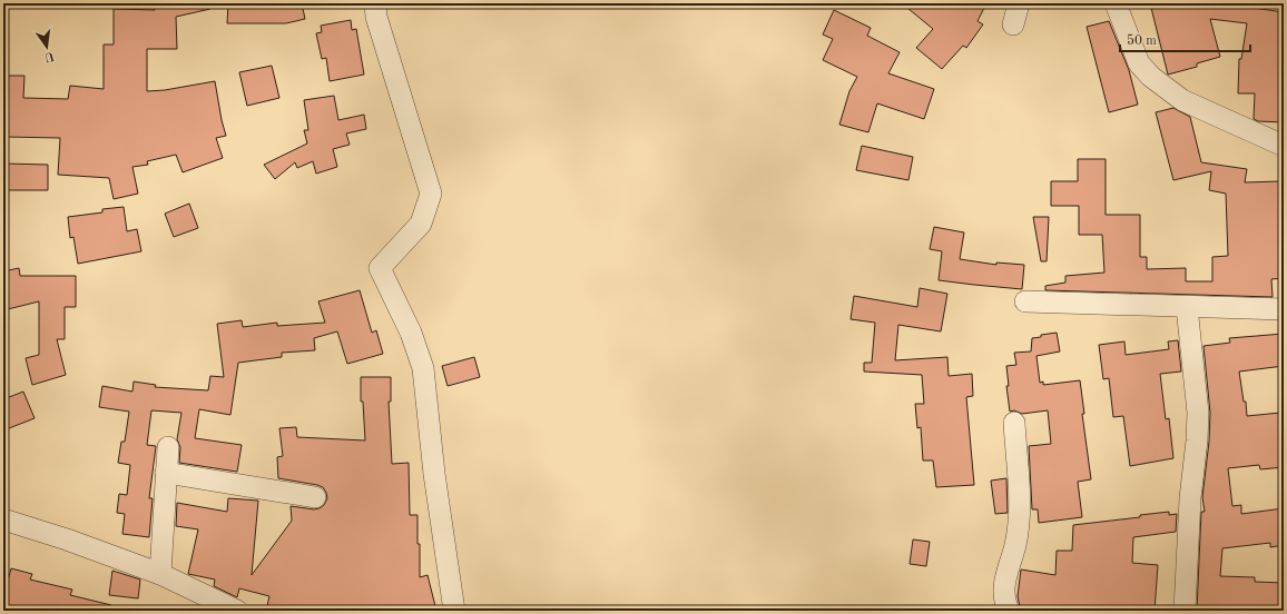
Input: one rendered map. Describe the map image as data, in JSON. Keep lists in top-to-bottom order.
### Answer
{
  "scale_bar": "50 m",
  "north": "bottom"
}
